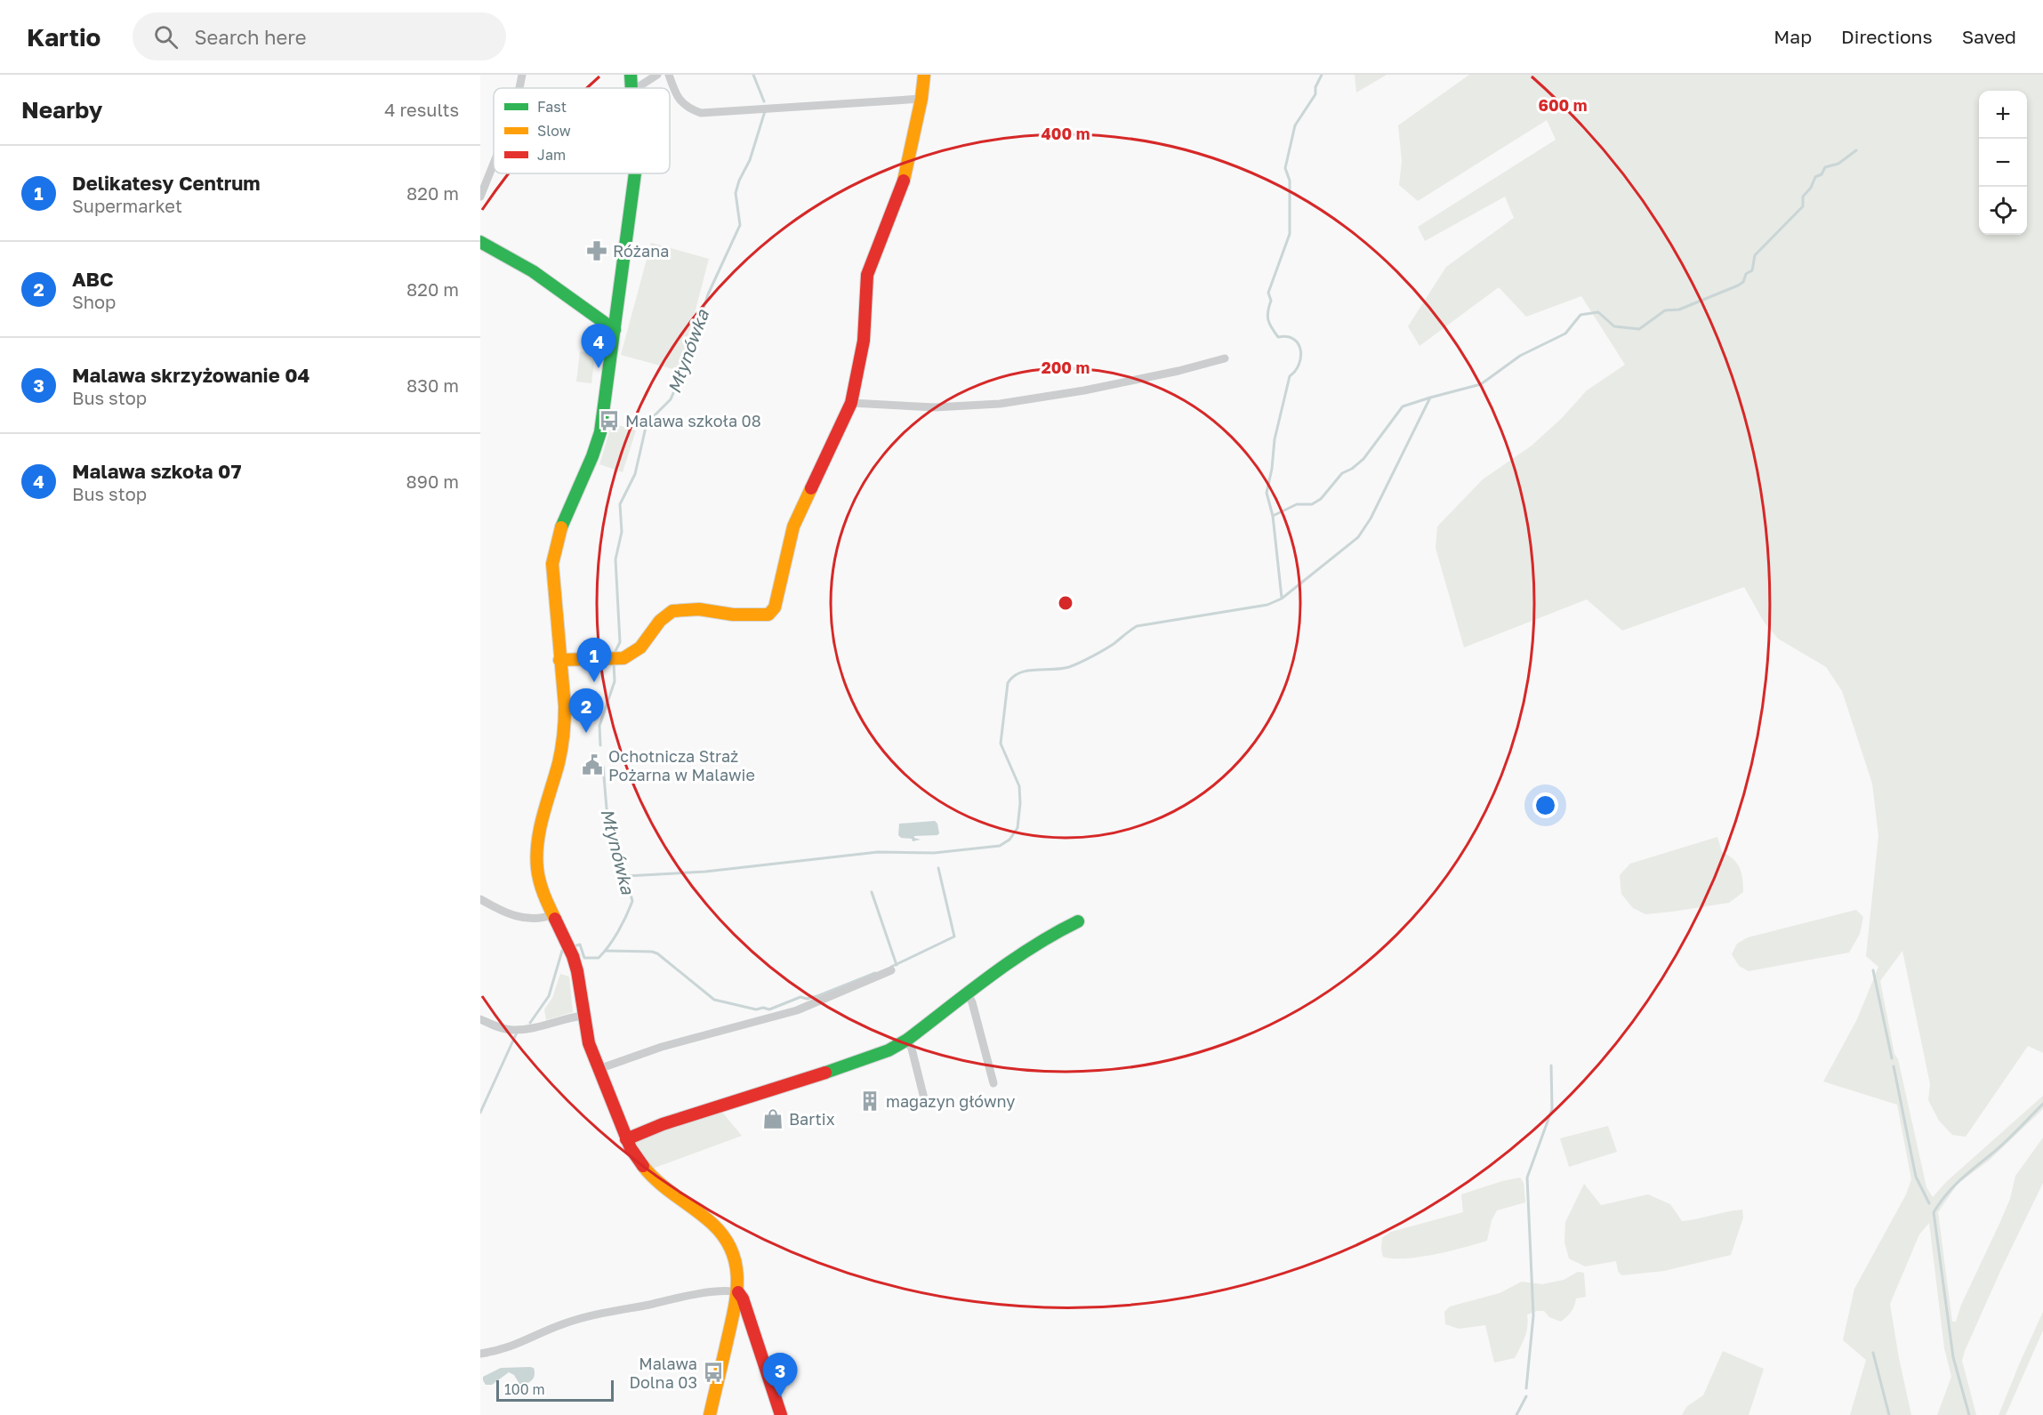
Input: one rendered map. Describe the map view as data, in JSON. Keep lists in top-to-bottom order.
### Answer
{
  "water": ["Młynówka"],
  "places": {
    "pharmacy": ["Różana"],
    "bus stop": ["Malawa szkoła 08", "Malawa Dolna 03"],
    "public building": ["Ochotnicza Straż Pożarna w Malawie"],
    "building": ["magazyn główny"],
    "shop": ["Bartix"]
  },
  "legend": ["Fast", "Slow", "Jam"],
  "scale_bar": "100 m",
  "page": {
    "header": "Kartio",
    "search": "Search here",
    "nav": ["Map", "Directions", "Saved"],
    "heading": ["Nearby", "4 results"],
    "map_buttons": ["+", "−"],
    "list": [
      {
        "mark": "1",
        "name": "Delikatesy Centrum",
        "note": "Supermarket",
        "value": "820 m"
      },
      {
        "mark": "2",
        "name": "ABC",
        "note": "Shop",
        "value": "820 m"
      },
      {
        "mark": "3",
        "name": "Malawa skrzyżowanie 04",
        "note": "Bus stop",
        "value": "830 m"
      },
      {
        "mark": "4",
        "name": "Malawa szkoła 07",
        "note": "Bus stop",
        "value": "890 m"
      }
    ],
    "pins": [
      "4",
      "1",
      "2",
      "3"
    ],
    "scale": "100 m"
  },
  "rings": ["600 m", "400 m", "200 m"]
}
